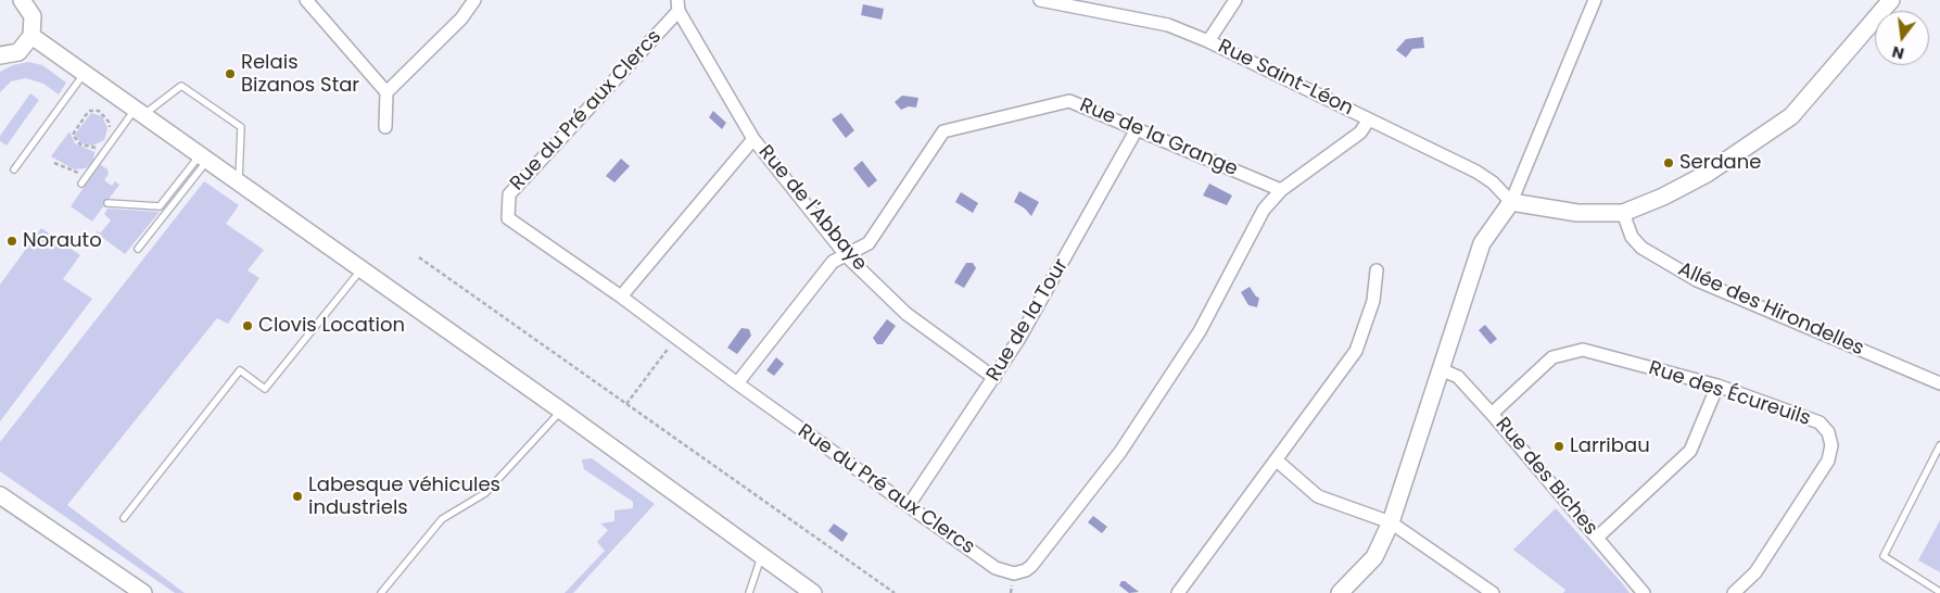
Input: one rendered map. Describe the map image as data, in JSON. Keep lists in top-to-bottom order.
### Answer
{
  "streets": {
    "street": [
      "Rue Saint-Léon",
      "Rue du Pré aux Clercs",
      "Rue de la Grange",
      "Rue de l'Abbaye",
      "Allée des Hirondelles",
      "Rue de la Tour",
      "Rue des Écureuils",
      "Rue des Biches"
    ]
  },
  "crossings": [
    ["Rue Saint-Léon", "Rue du Pré aux Clercs"],
    ["Rue du Pré aux Clercs", "Rue de la Grange"],
    ["Rue du Pré aux Clercs", "Rue de l'Abbaye"],
    ["Rue du Pré aux Clercs", "Rue de la Tour"],
    ["Rue de la Grange", "Rue de l'Abbaye"],
    ["Rue de la Grange", "Rue de la Tour"],
    ["Rue de l'Abbaye", "Rue de la Tour"],
    ["Rue des Écureuils", "Rue des Biches"]
  ],
  "places": [
    "Relais Bizanos Star",
    "Serdane",
    "Norauto",
    "Clovis Location",
    "Larribau",
    "Labesque véhicules industriels"
  ],
  "north": "bottom"
}
